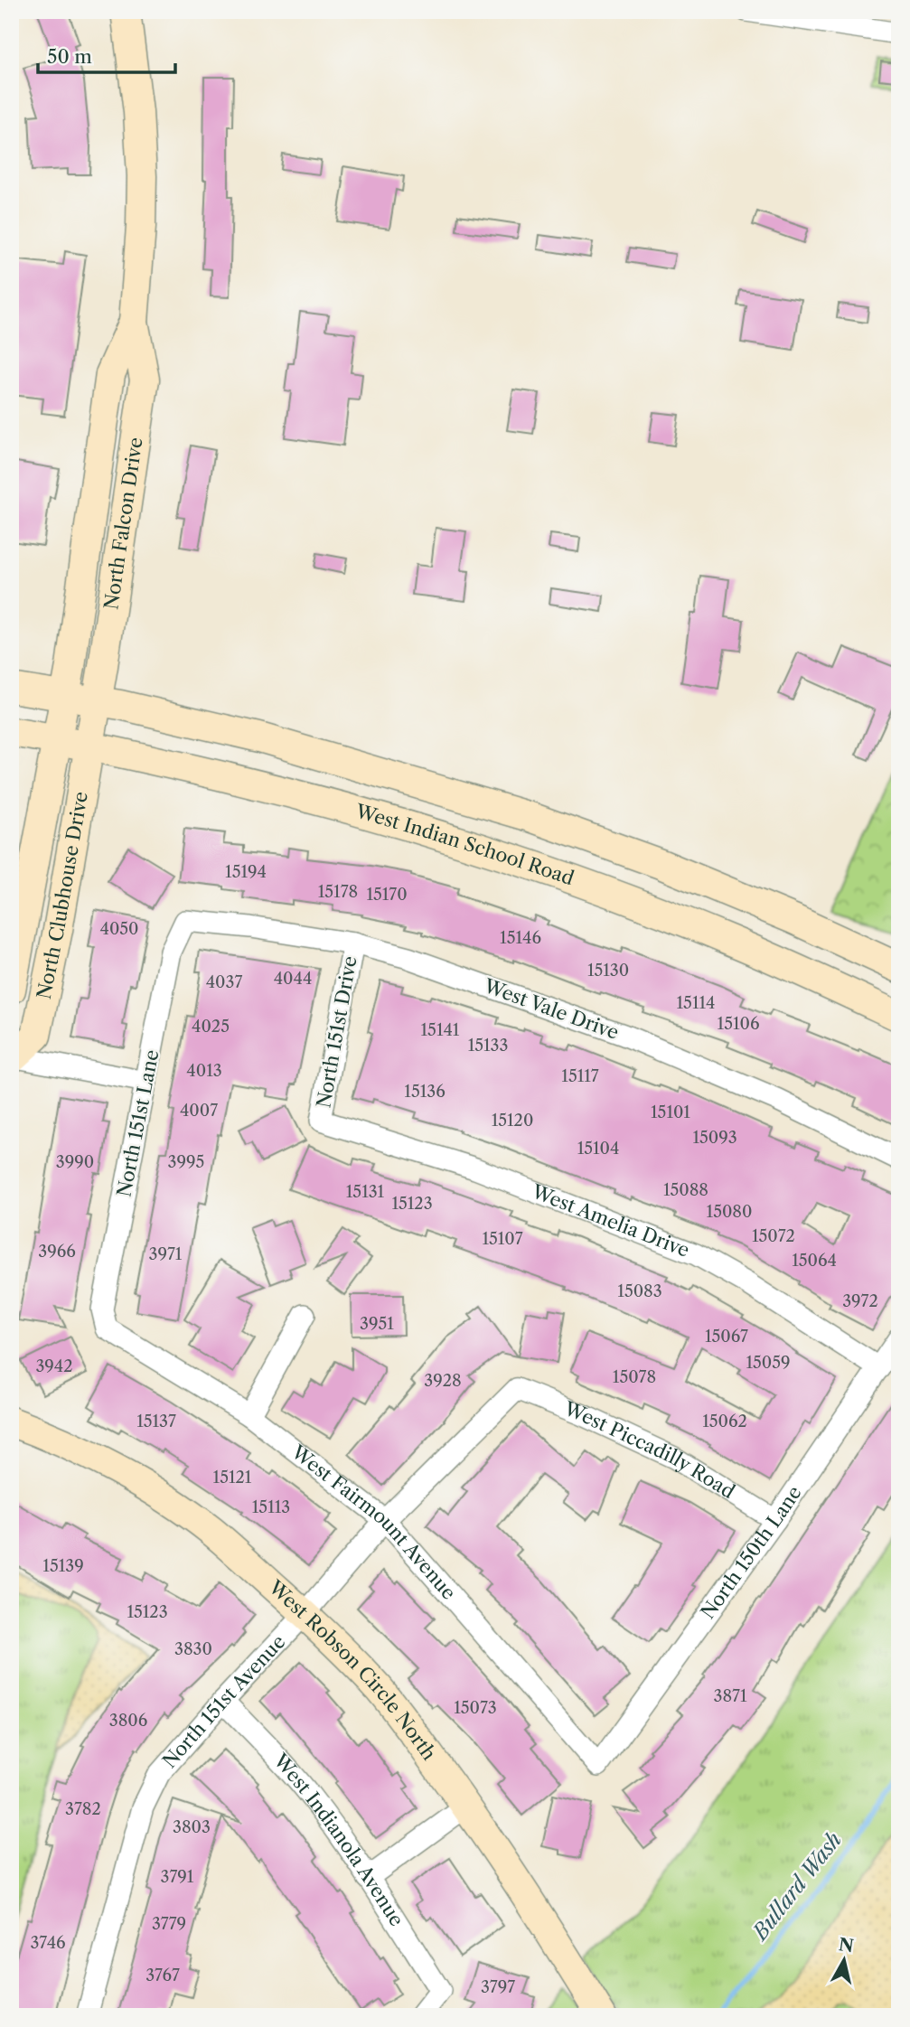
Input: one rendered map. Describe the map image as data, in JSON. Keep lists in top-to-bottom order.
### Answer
{
  "streets": {
    "street": [
      "North Falcon Drive",
      "West Indian School Road",
      "North Clubhouse Drive",
      "West Vale Drive",
      "North 151st Drive",
      "North 151st Lane",
      "West Amelia Drive",
      "West Piccadilly Road",
      "West Fairmount Avenue",
      "North 150th Lane",
      "West Robson Circle North",
      "North 151st Avenue",
      "West Indianola Avenue"
    ]
  },
  "crossings": [
    ["North Falcon Drive", "West Indian School Road"],
    ["North Falcon Drive", "North Clubhouse Drive"],
    ["West Indian School Road", "North Clubhouse Drive"],
    ["West Vale Drive", "North 151st Drive"],
    ["West Vale Drive", "North 151st Lane"],
    ["North 151st Drive", "West Amelia Drive"],
    ["North 151st Lane", "West Fairmount Avenue"],
    ["West Amelia Drive", "North 150th Lane"],
    ["West Piccadilly Road", "North 150th Lane"],
    ["West Piccadilly Road", "North 151st Avenue"],
    ["West Fairmount Avenue", "North 150th Lane"],
    ["West Fairmount Avenue", "North 151st Avenue"],
    ["West Robson Circle North", "North 151st Avenue"],
    ["North 151st Avenue", "West Indianola Avenue"]
  ],
  "water": ["Bullard Wash"],
  "house_numbers": [
    "15194",
    "15178",
    "15170",
    "4050",
    "15146",
    "15130",
    "4044",
    "4037",
    "15114",
    "15106",
    "4025",
    "15141",
    "15133",
    "4013",
    "15117",
    "15136",
    "4007",
    "15101",
    "15120",
    "15093",
    "15104",
    "3990",
    "3995",
    "15088",
    "15131",
    "15123",
    "15080",
    "15072",
    "15107",
    "3966",
    "3971",
    "15064",
    "15083",
    "3972",
    "3951",
    "15067",
    "15059",
    "3942",
    "15078",
    "3928",
    "15137",
    "15062",
    "15121",
    "15113",
    "15139",
    "15123",
    "3830",
    "3871",
    "15073",
    "3806",
    "3782",
    "3803",
    "3791",
    "3779",
    "3746",
    "3767",
    "3797"
  ],
  "scale_bar": "50 m",
  "north": "top"
}
